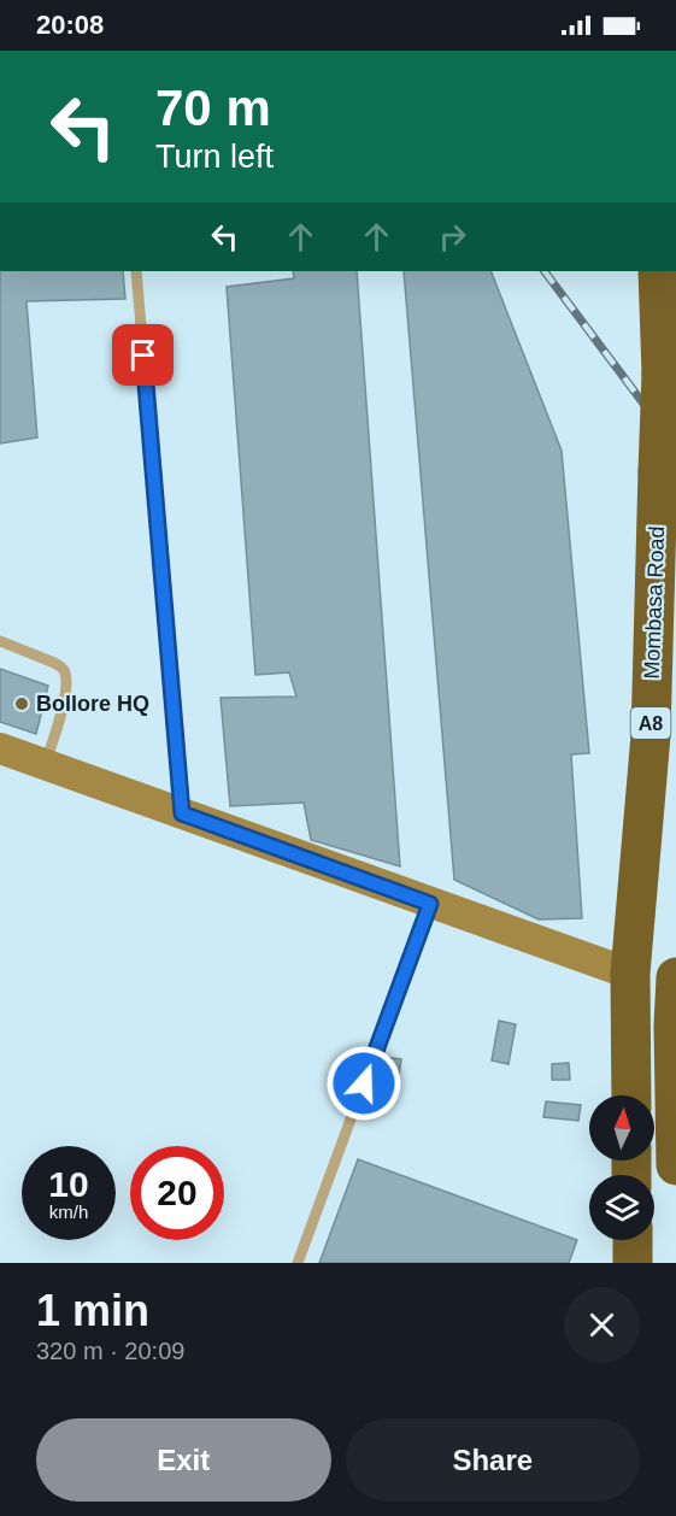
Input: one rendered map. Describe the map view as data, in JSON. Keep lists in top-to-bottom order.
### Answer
{
  "streets": {
    "highway": ["Mombasa Road", "A8"]
  },
  "places": ["Bollore HQ"],
  "north": "top",
  "page": {
    "status": "20:08",
    "turn": ["70 m", "Turn left"],
    "speed": "10 km/h",
    "limit": "20",
    "heading": ["1 min", "320 m · 20:09"],
    "buttons": ["Exit", "Share"]
  }
}
